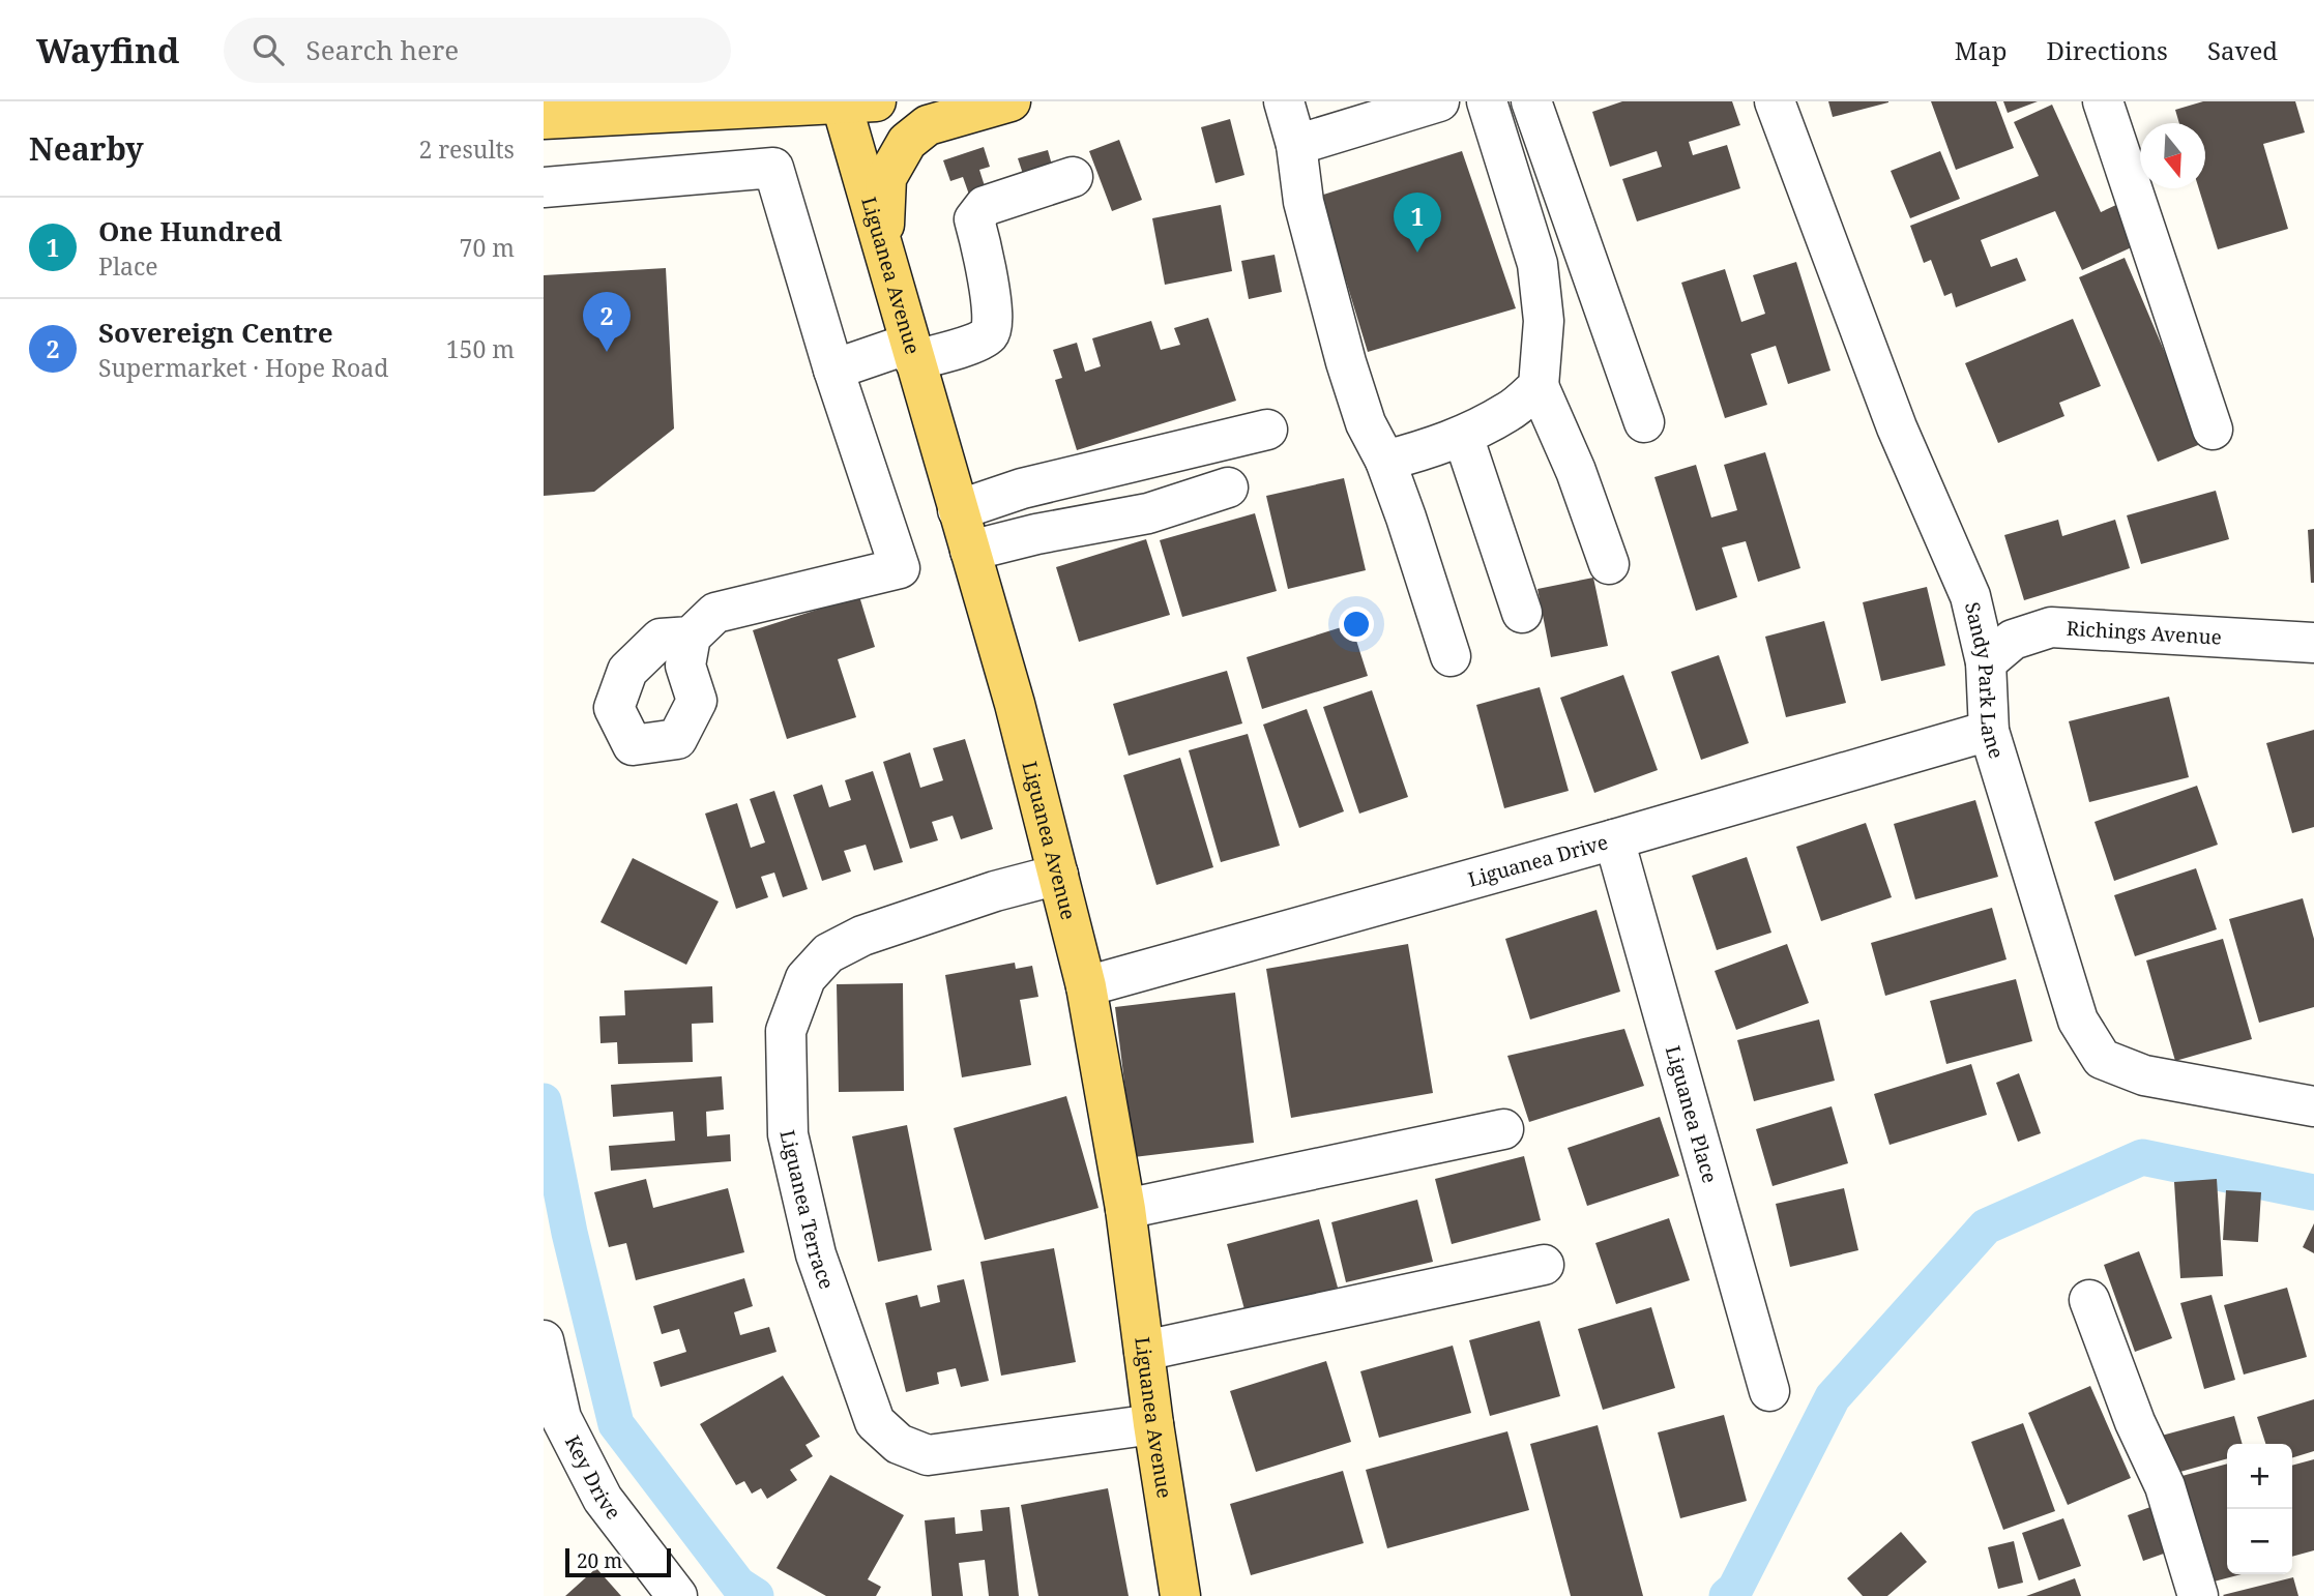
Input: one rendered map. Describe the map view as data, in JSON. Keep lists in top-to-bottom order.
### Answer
{
  "streets": {
    "main road": ["Liguanea Avenue"],
    "street": [
      "Richings Avenue",
      "Sandy Park Lane",
      "Liguanea Drive",
      "Liguanea Place",
      "Liguanea Terrace",
      "Key Drive"
    ]
  },
  "crossings": [
    ["Liguanea Avenue", "Liguanea Drive"],
    ["Liguanea Avenue", "Liguanea Terrace"],
    ["Richings Avenue", "Sandy Park Lane"],
    ["Sandy Park Lane", "Liguanea Drive"],
    ["Liguanea Drive", "Liguanea Place"]
  ],
  "scale_bar": "20 m",
  "north": "bottom",
  "page": {
    "header": "Wayfind",
    "search": "Search here",
    "nav": ["Map", "Directions", "Saved"],
    "heading": ["Nearby", "2 results"],
    "pins": ["1", "2"],
    "list": [
      {
        "mark": "1",
        "name": "One Hundred",
        "note": "Place",
        "value": "70 m"
      },
      {
        "mark": "2",
        "name": "Sovereign Centre",
        "note": "Supermarket · Hope Road",
        "value": "150 m"
      }
    ],
    "map_buttons": ["+", "−"],
    "scale": "20 m"
  }
}
